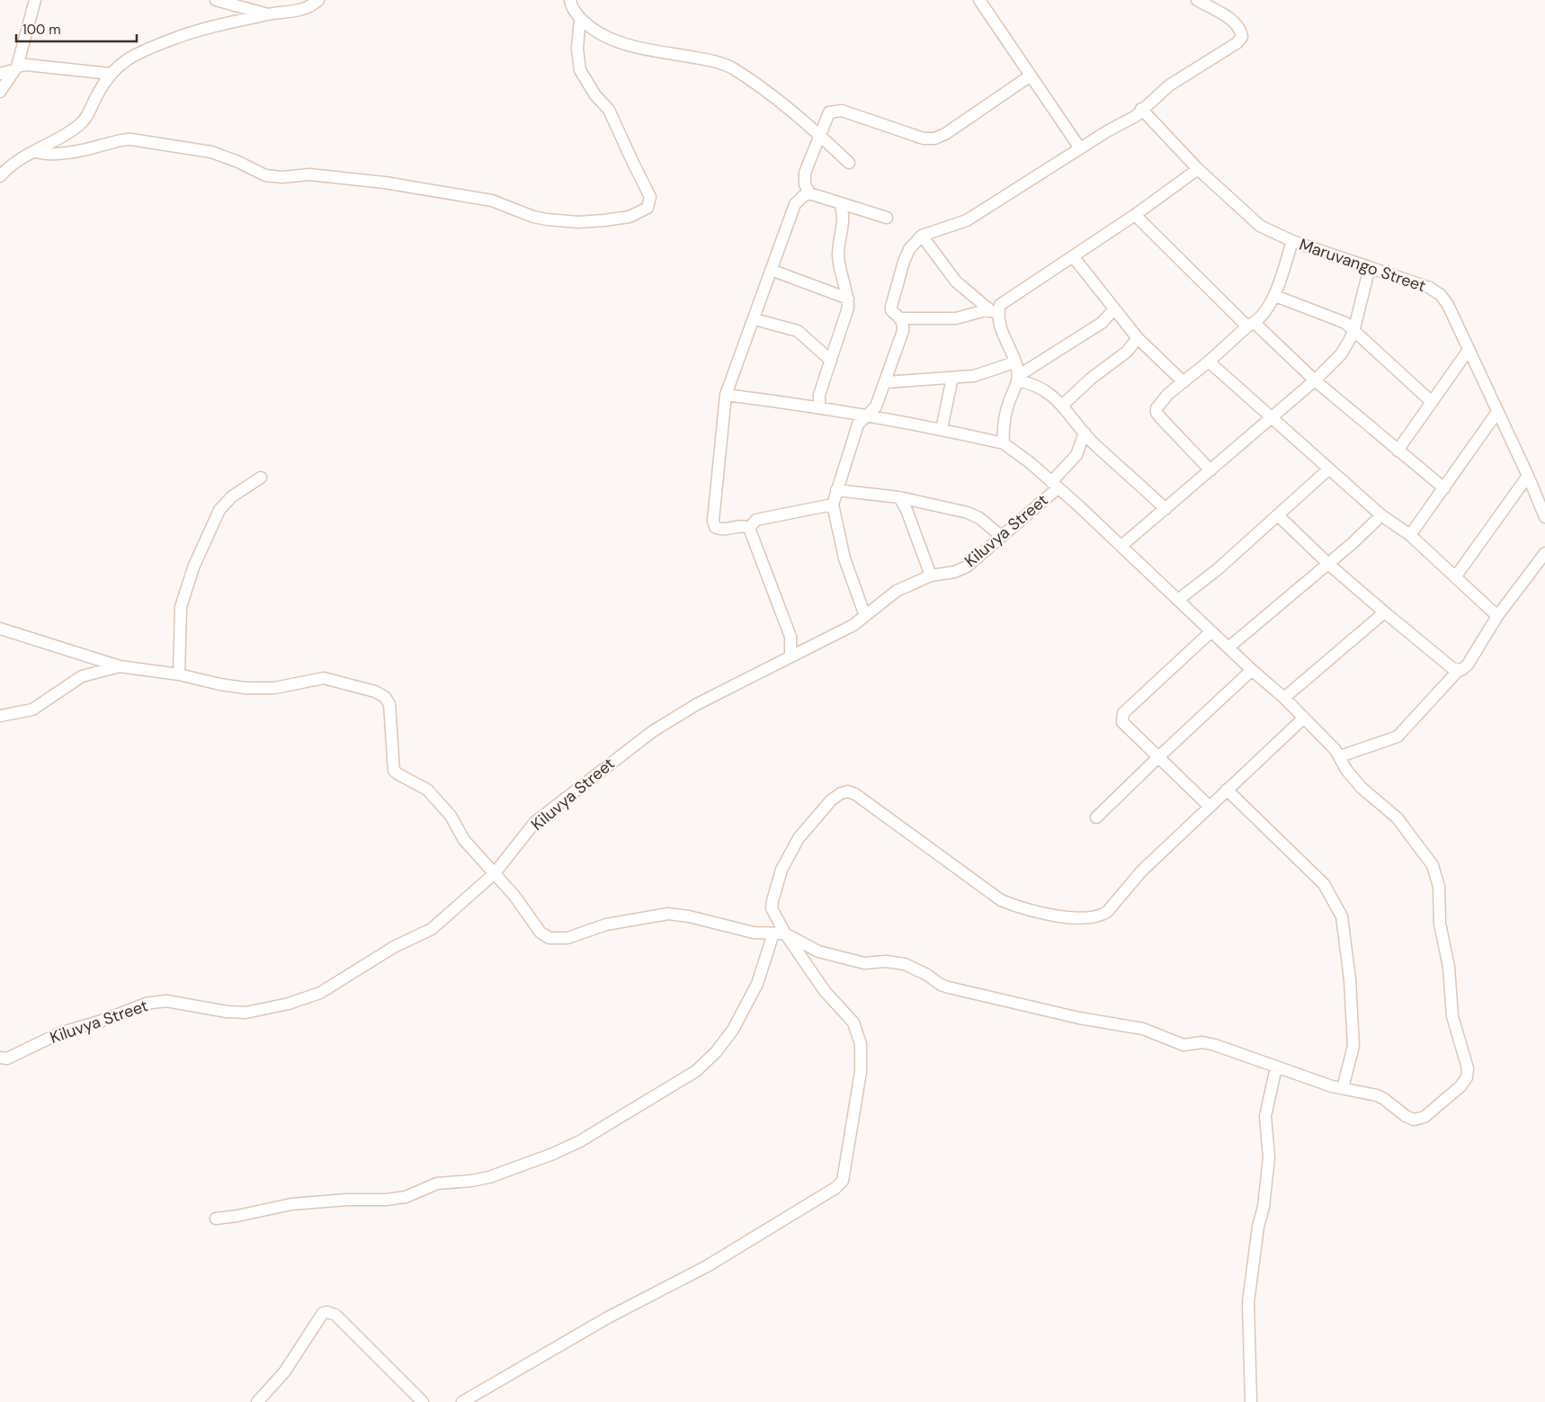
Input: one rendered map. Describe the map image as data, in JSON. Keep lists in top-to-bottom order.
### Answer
{
  "streets": {
    "street": ["Maruvango Street", "Kiluvya Street"]
  },
  "scale_bar": "100 m"
}
